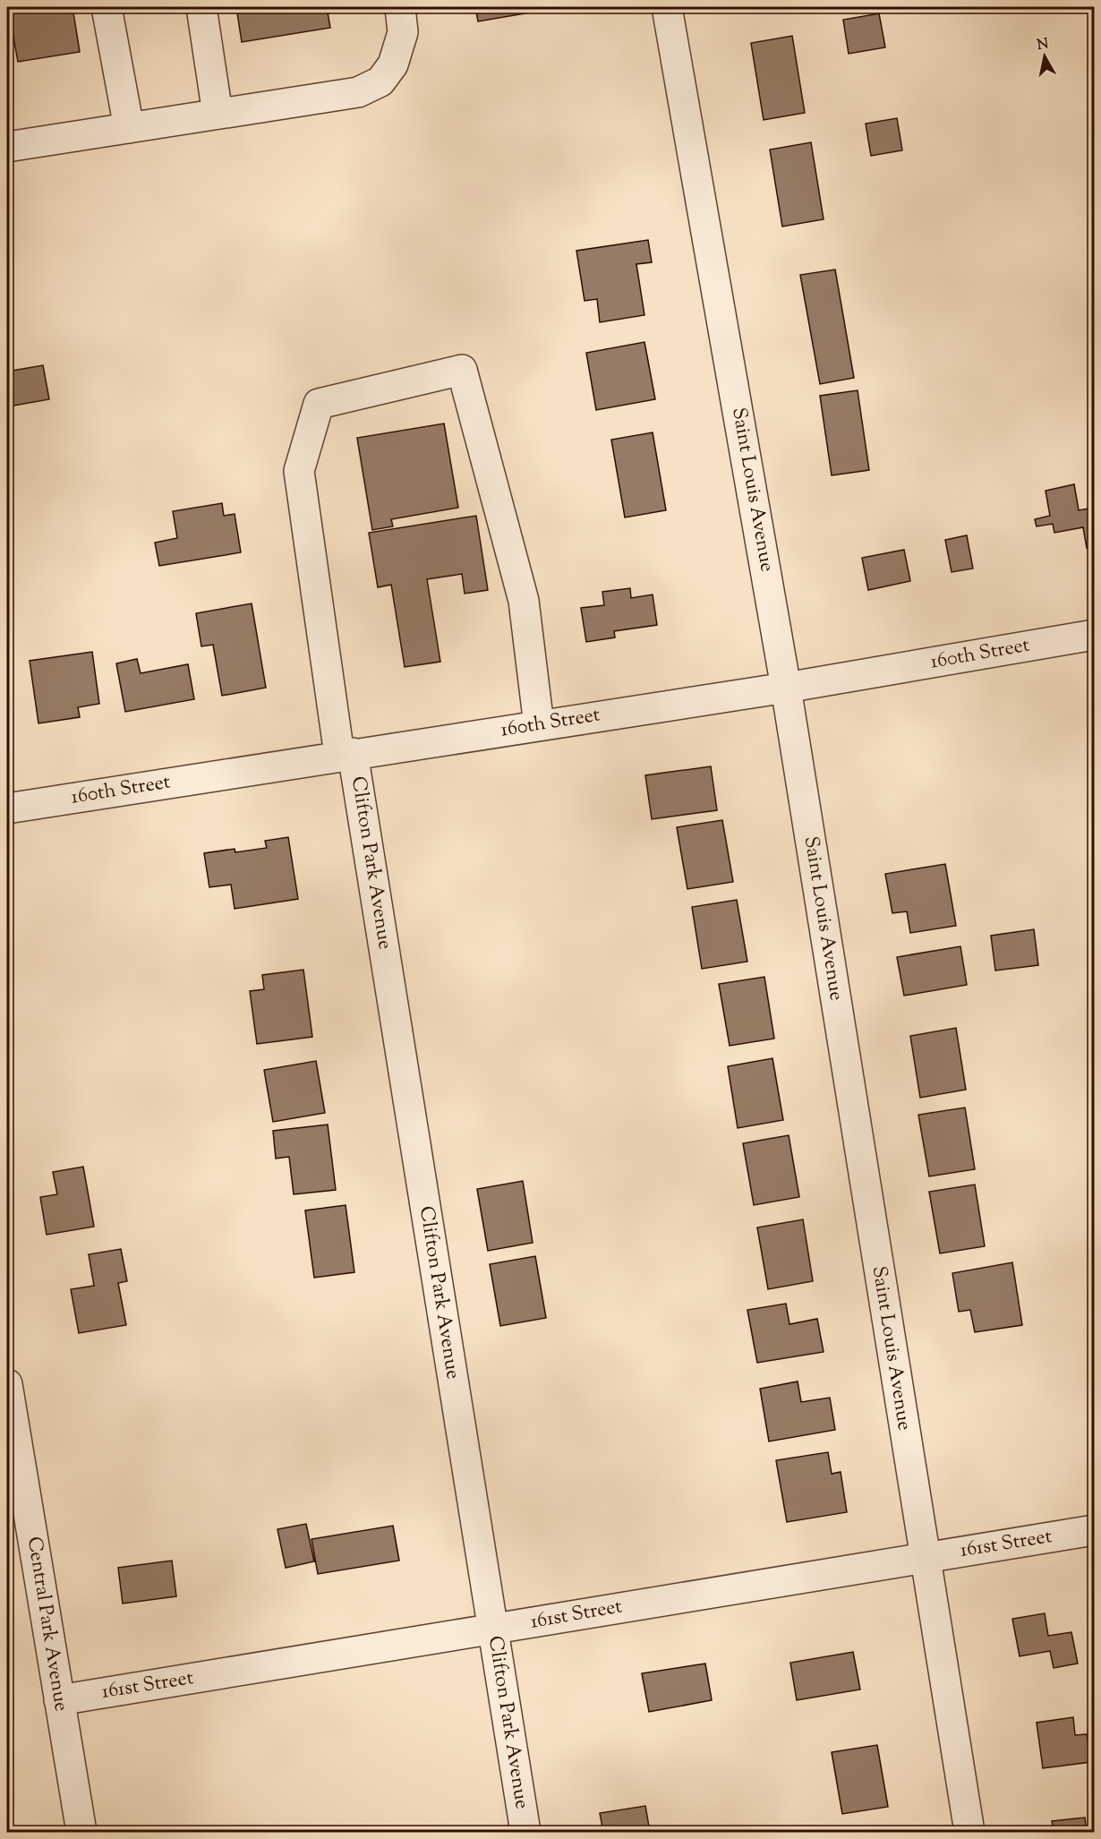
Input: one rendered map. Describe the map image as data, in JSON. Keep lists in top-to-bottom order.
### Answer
{
  "streets": {
    "street": [
      "Saint Louis Avenue",
      "160th Street",
      "Clifton Park Avenue",
      "161st Street",
      "Central Park Avenue"
    ]
  },
  "crossings": [
    ["Saint Louis Avenue", "160th Street"],
    ["Saint Louis Avenue", "161st Street"],
    ["160th Street", "Clifton Park Avenue"],
    ["Clifton Park Avenue", "161st Street"],
    ["161st Street", "Central Park Avenue"]
  ],
  "north": "top"
}
